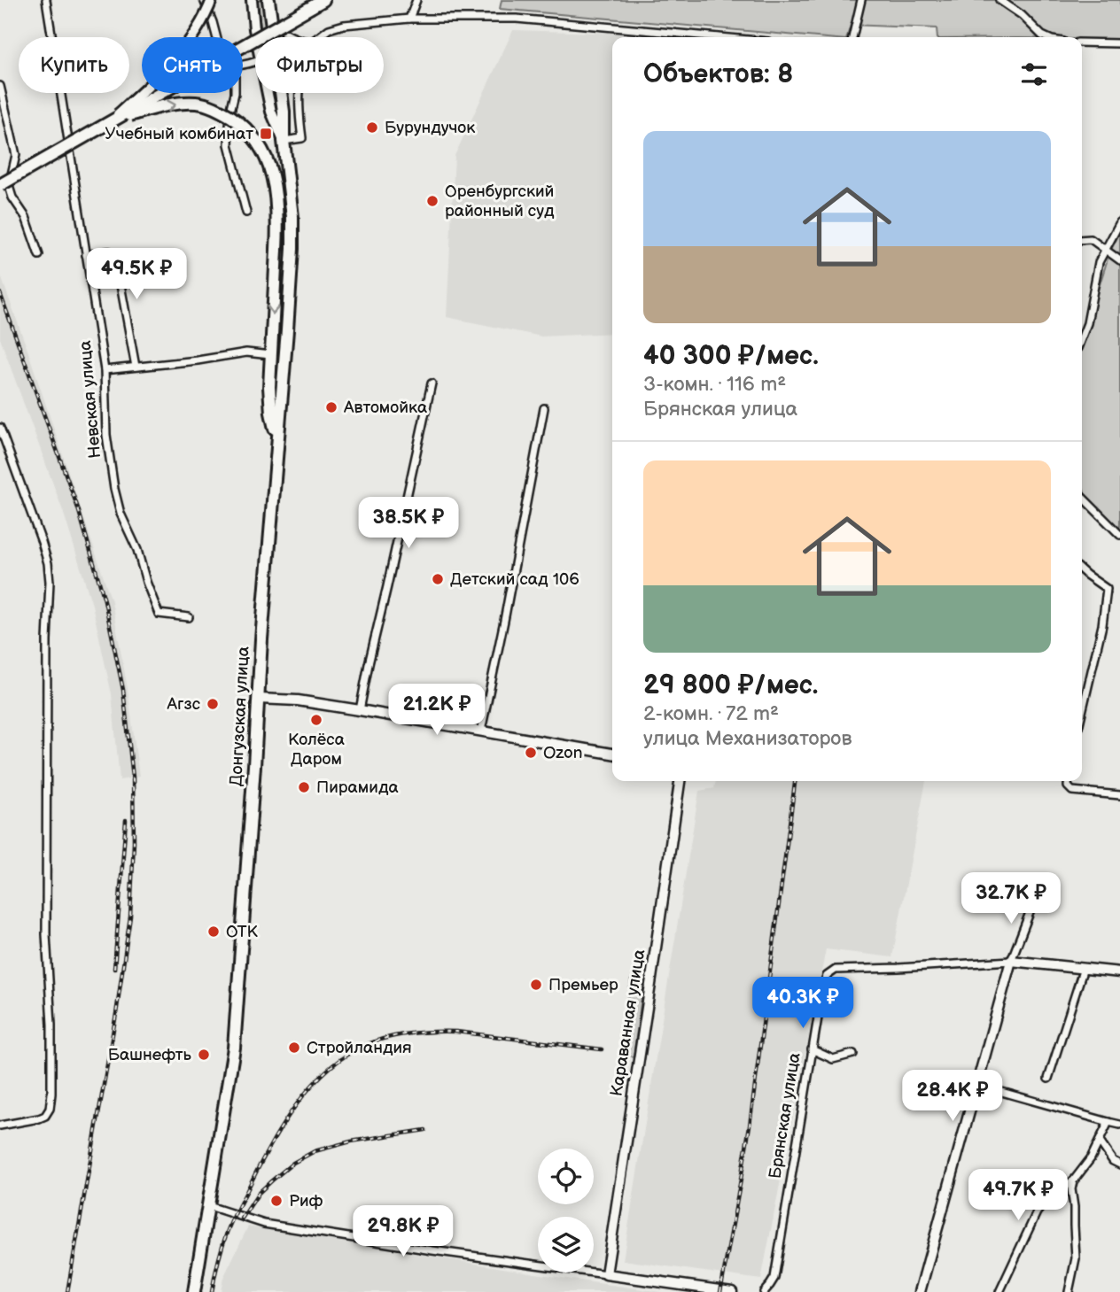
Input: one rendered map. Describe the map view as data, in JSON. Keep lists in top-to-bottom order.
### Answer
{
  "streets": {
    "highway": ["Донгузская улица"],
    "street": ["Невская улица", "Караванная улица", "Брянская улица"]
  },
  "places": {
    "other": [
      "Бурундучок",
      "Оренбургский районный суд",
      "Автомойка",
      "Детский сад 106",
      "Агзс",
      "Колёса Даром",
      "Ozon",
      "Пирамида",
      "ОТК",
      "Премьер",
      "Стройландия",
      "Башнефть",
      "Риф"
    ],
    "transit": ["Учебный комбинат"]
  },
  "page": {
    "chip": ["Купить", "Снять", "Фильтры"],
    "heading": "Объектов: 8",
    "list": [
      {
        "name": "40 300 ₽/мес.",
        "note": "3-комн. · 116 m² · Брянская улица"
      },
      {
        "name": "29 800 ₽/мес.",
        "note": "2-комн. · 72 m² · улица Механизаторов"
      }
    ],
    "price": [
      "49.5K ₽",
      "38.5K ₽",
      "21.2K ₽",
      "32.7K ₽",
      "40.3K ₽",
      "28.4K ₽",
      "49.7K ₽",
      "29.8K ₽"
    ]
  }
}
